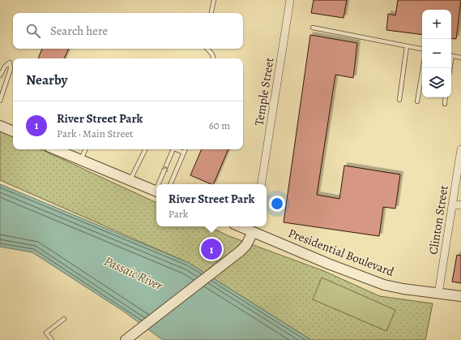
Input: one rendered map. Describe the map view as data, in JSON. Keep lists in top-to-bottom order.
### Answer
{
  "streets": {
    "street": ["Temple Street", "Clinton Street", "Presidential Boulevard"]
  },
  "crossings": [
    ["Clinton Street", "Presidential Boulevard"]
  ],
  "water": ["Passaic River"],
  "page": {
    "map_buttons": ["+", "−"],
    "search": "Search here",
    "heading": "Nearby",
    "list": [
      {
        "mark": "1",
        "name": "River Street Park",
        "note": "Park · Main Street",
        "value": "60 m"
      }
    ],
    "popup": ["River Street Park", "Park"],
    "pins": "1"
  }
}
